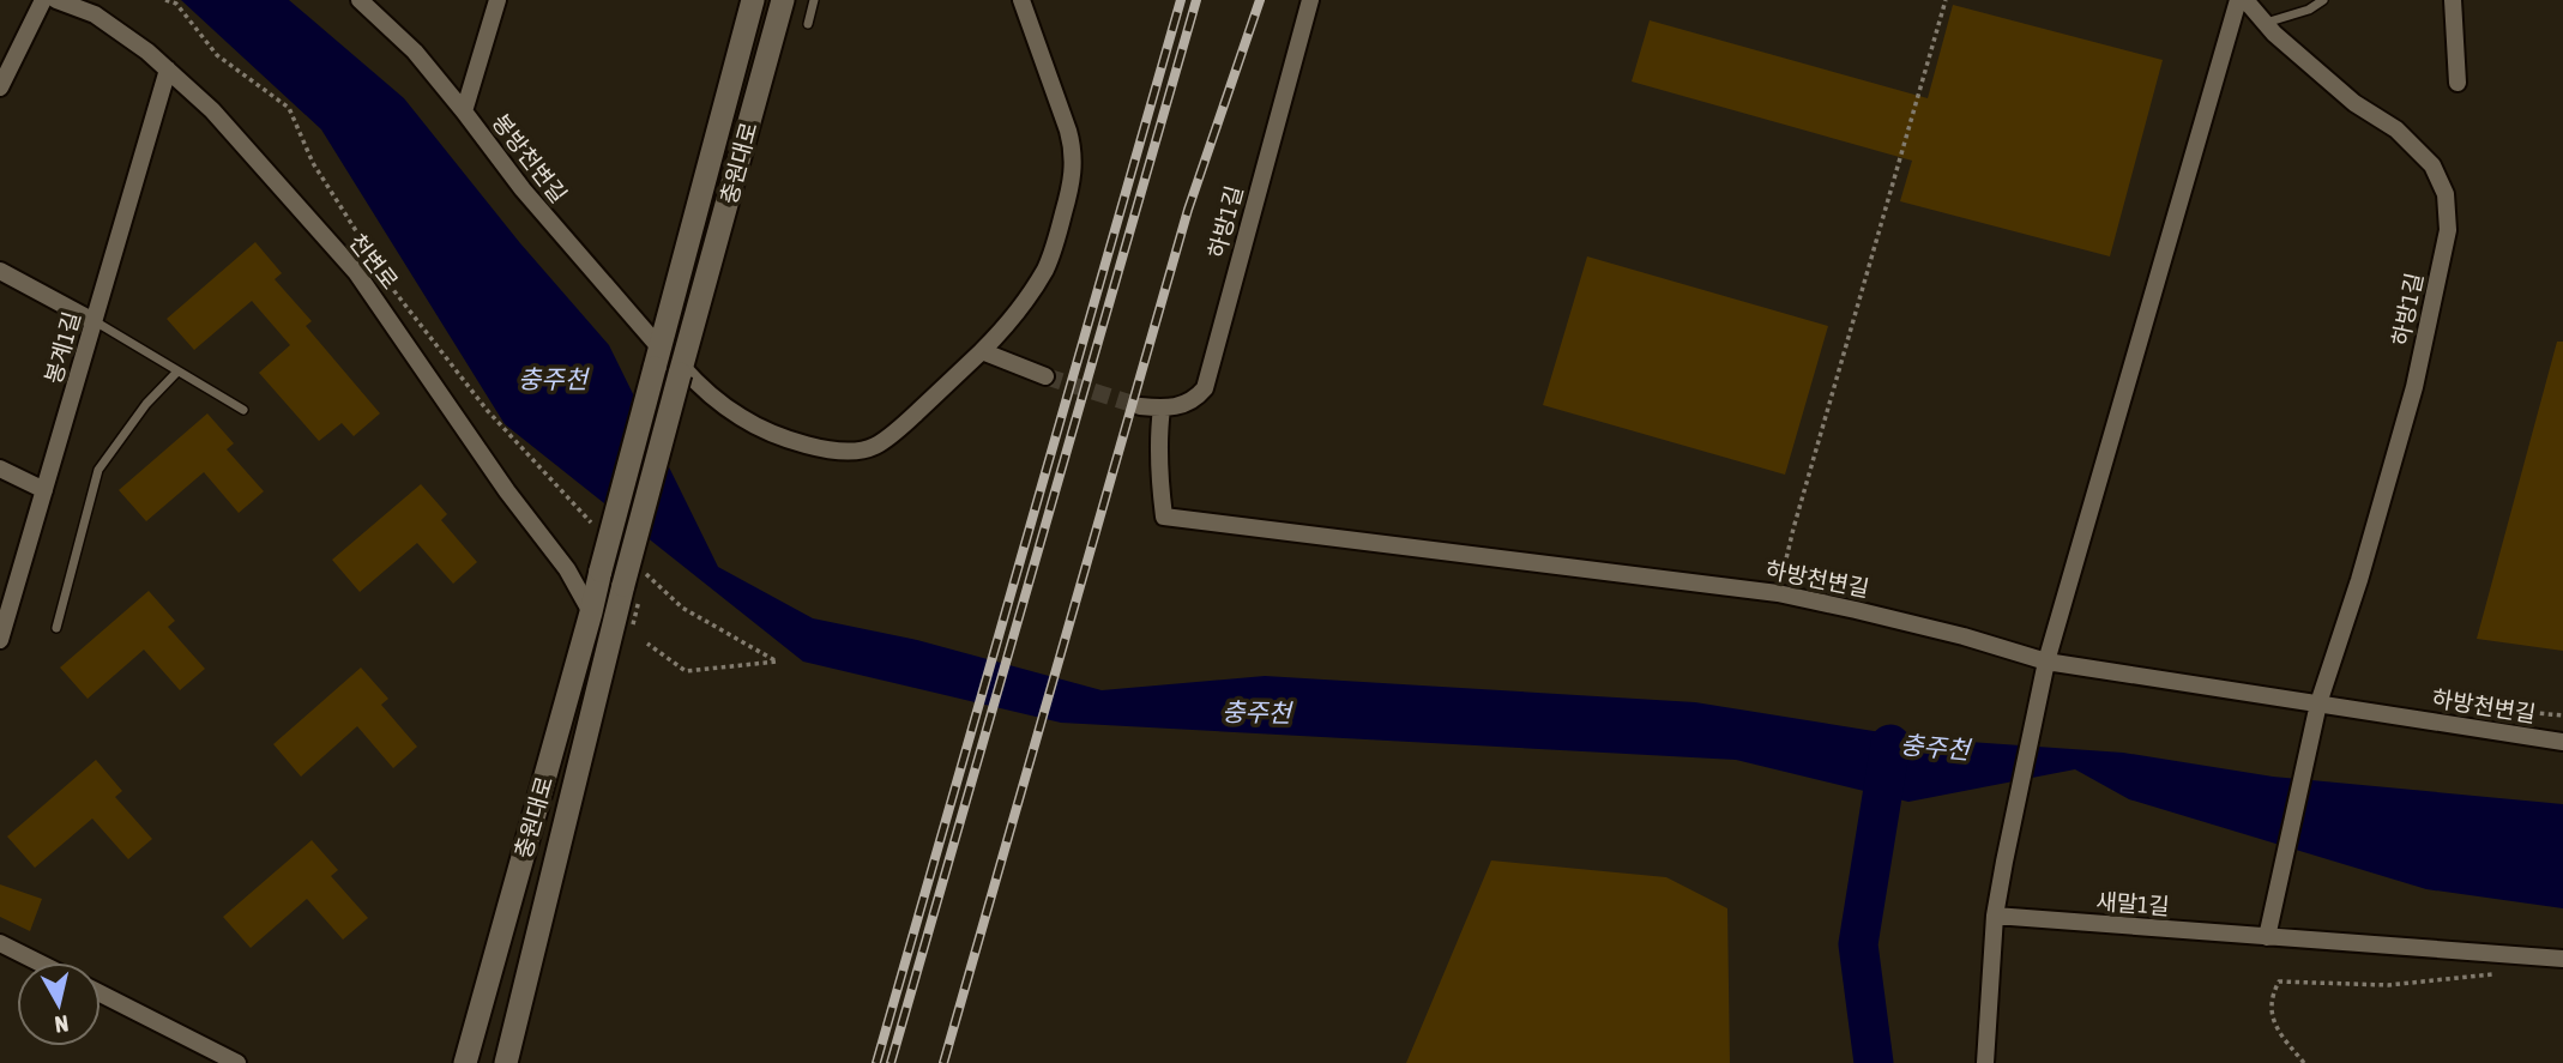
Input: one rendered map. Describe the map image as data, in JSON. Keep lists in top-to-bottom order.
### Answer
{
  "streets": {
    "street": [
      "봉방천변길",
      "충원대로",
      "하방1길",
      "천변로",
      "봉계1길",
      "하방천변길",
      "새말1길"
    ]
  },
  "crossings": [
    ["봉방천변길", "충원대로"],
    ["충원대로", "천변로"],
    ["하방1길", "하방천변길"],
    ["하방1길", "새말1길"],
    ["천변로", "봉계1길"]
  ],
  "water": ["충주천"],
  "north": "bottom"
}
